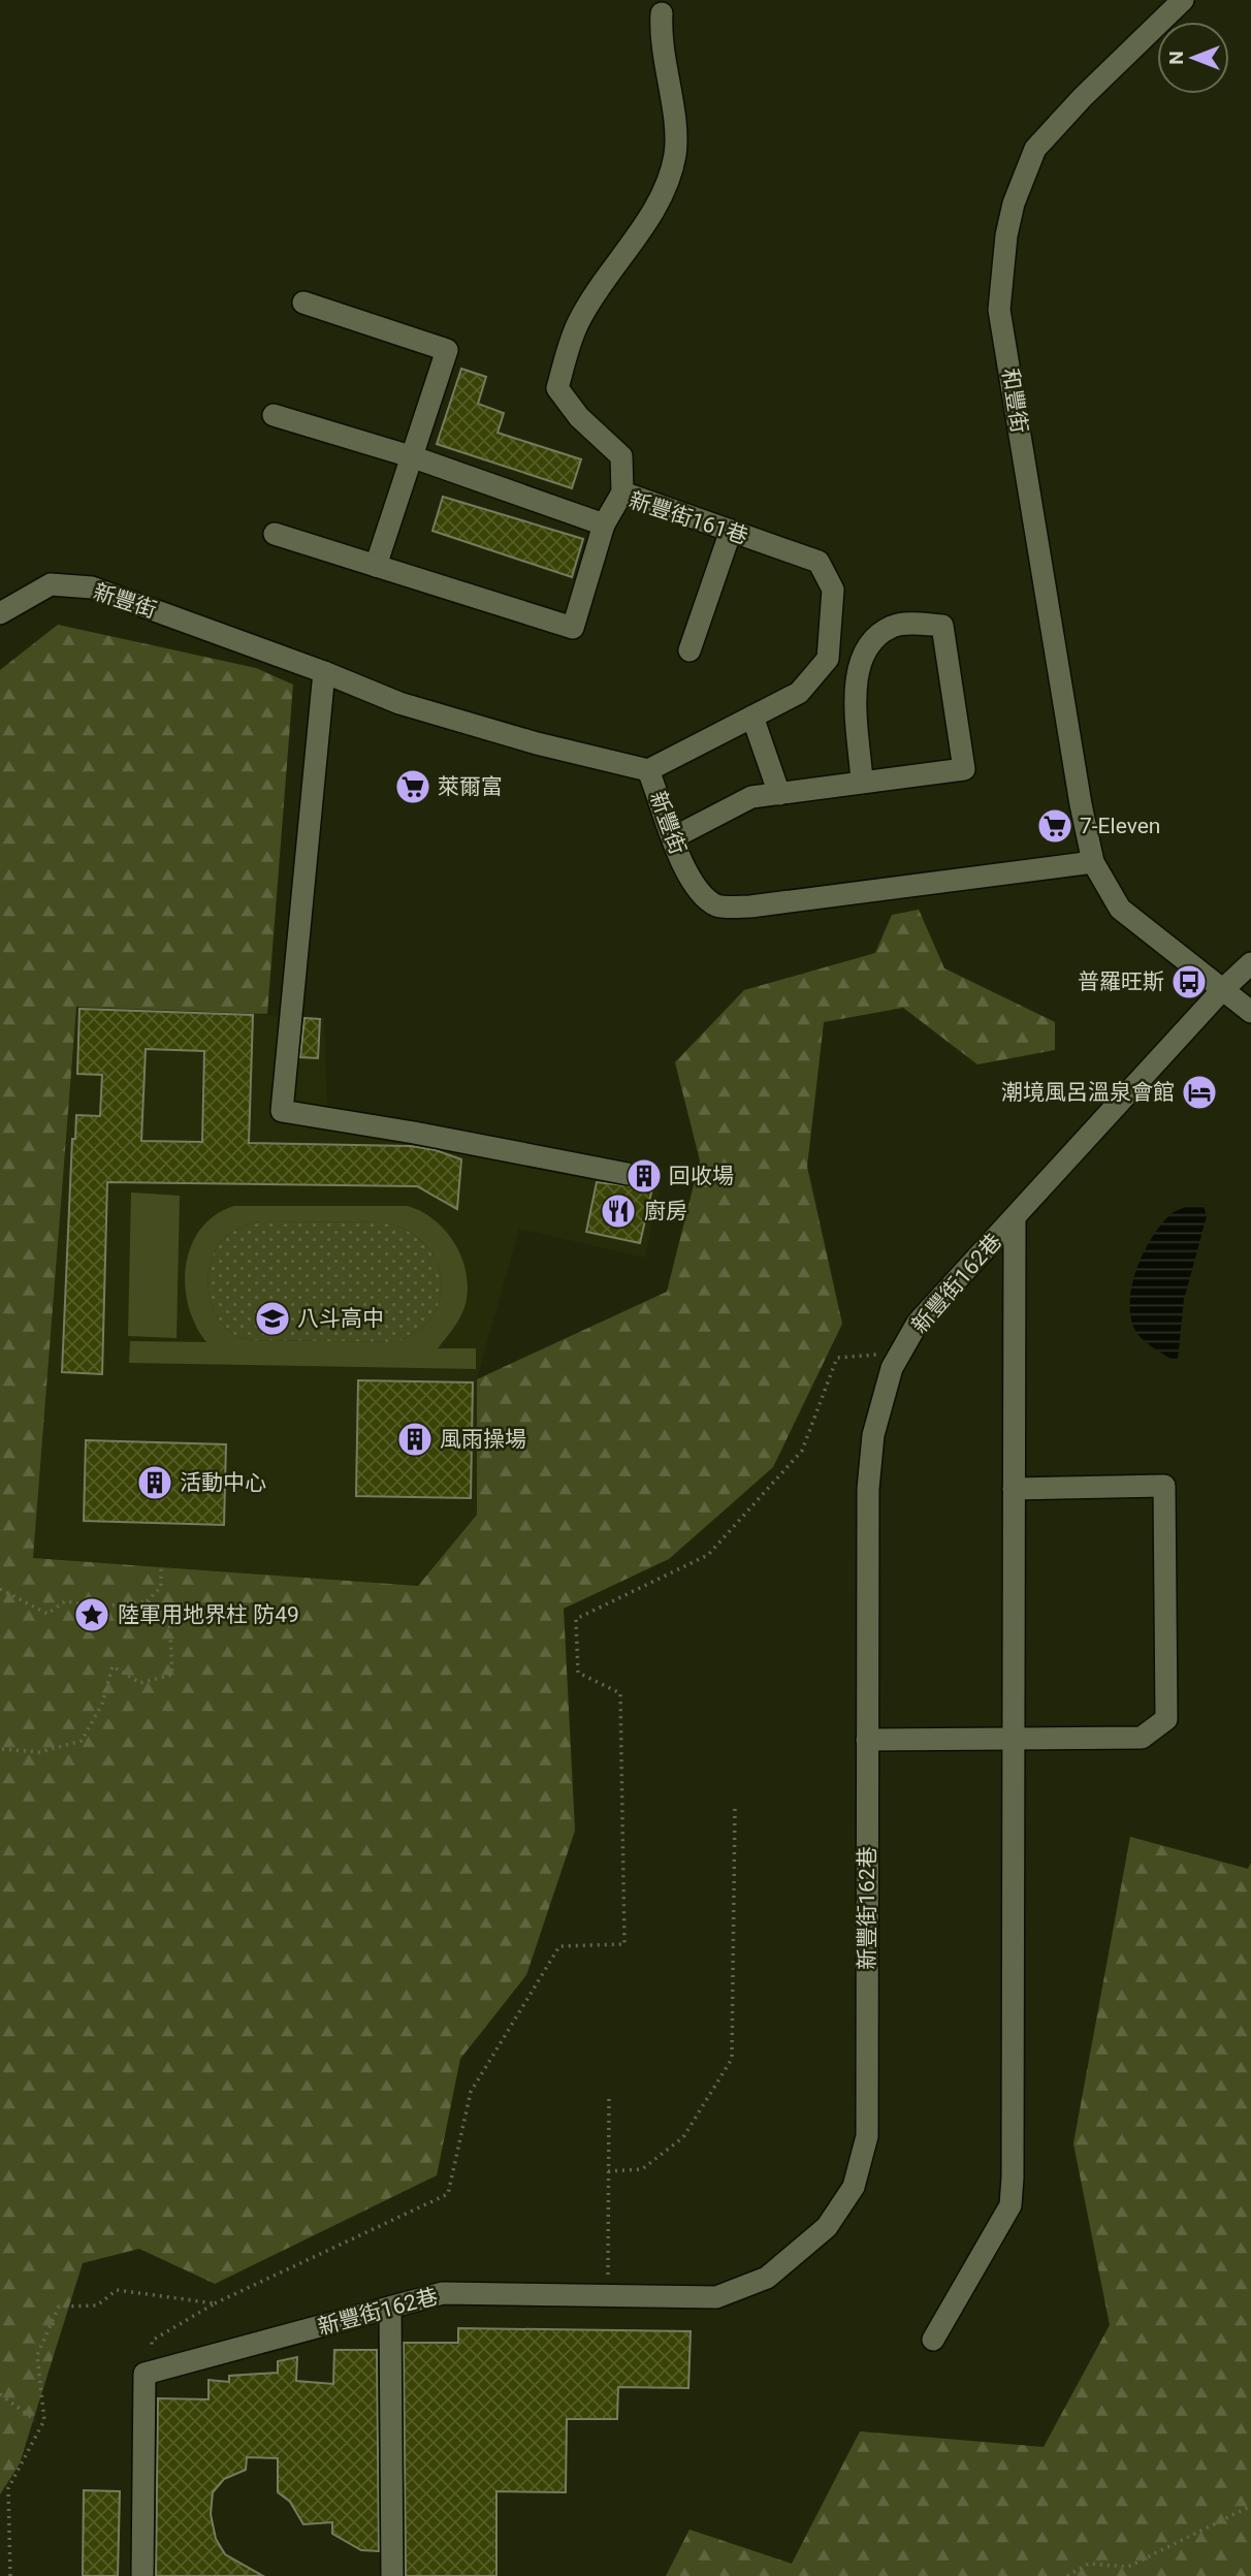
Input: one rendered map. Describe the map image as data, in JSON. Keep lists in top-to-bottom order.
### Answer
{
  "streets": {
    "street": [
      "和豐街",
      "新豐街161巷",
      "新豐街",
      "新豐街162巷"
    ]
  },
  "crossings": [
    ["和豐街", "新豐街"],
    ["新豐街161巷", "新豐街"]
  ],
  "places": {
    "supermarket": ["萊爾富", "7-Eleven"],
    "bus stop": ["普羅旺斯"],
    "hotel": ["潮境風呂溫泉會館"],
    "building": ["回收場", "風雨操場", "活動中心"],
    "restaurant": ["廚房"],
    "school or university": ["八斗高中"],
    "place": ["陸軍用地界柱 防49"]
  },
  "north": "left"
}
